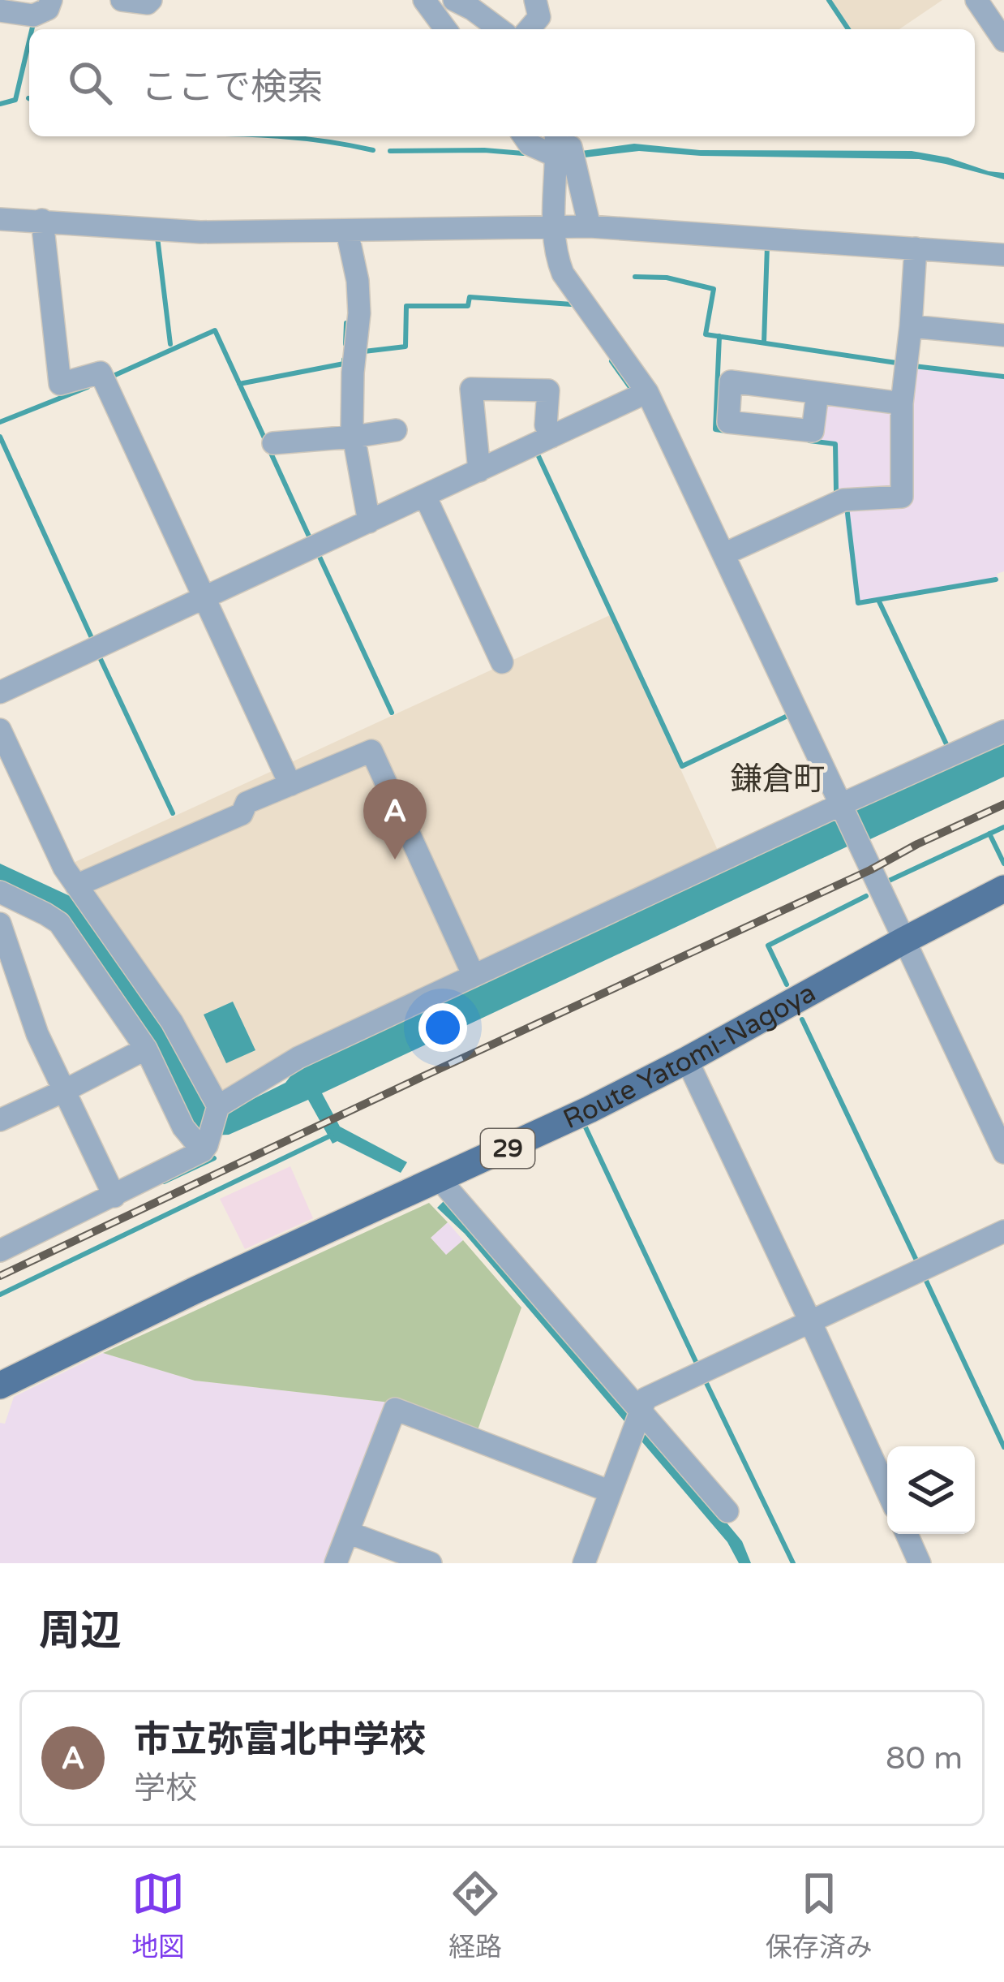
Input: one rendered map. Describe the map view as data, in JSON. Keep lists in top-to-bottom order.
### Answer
{
  "streets": {
    "main road": ["Route Yatomi-Nagoya", "29"]
  },
  "districts": ["鎌倉町"],
  "page": {
    "search": "ここで検索",
    "pins": "A",
    "heading": "周辺",
    "list": [
      {
        "mark": "A",
        "name": "市立弥富北中学校",
        "note": "学校",
        "value": "80 m"
      }
    ],
    "nav": ["地図", "経路", "保存済み"]
  }
}
